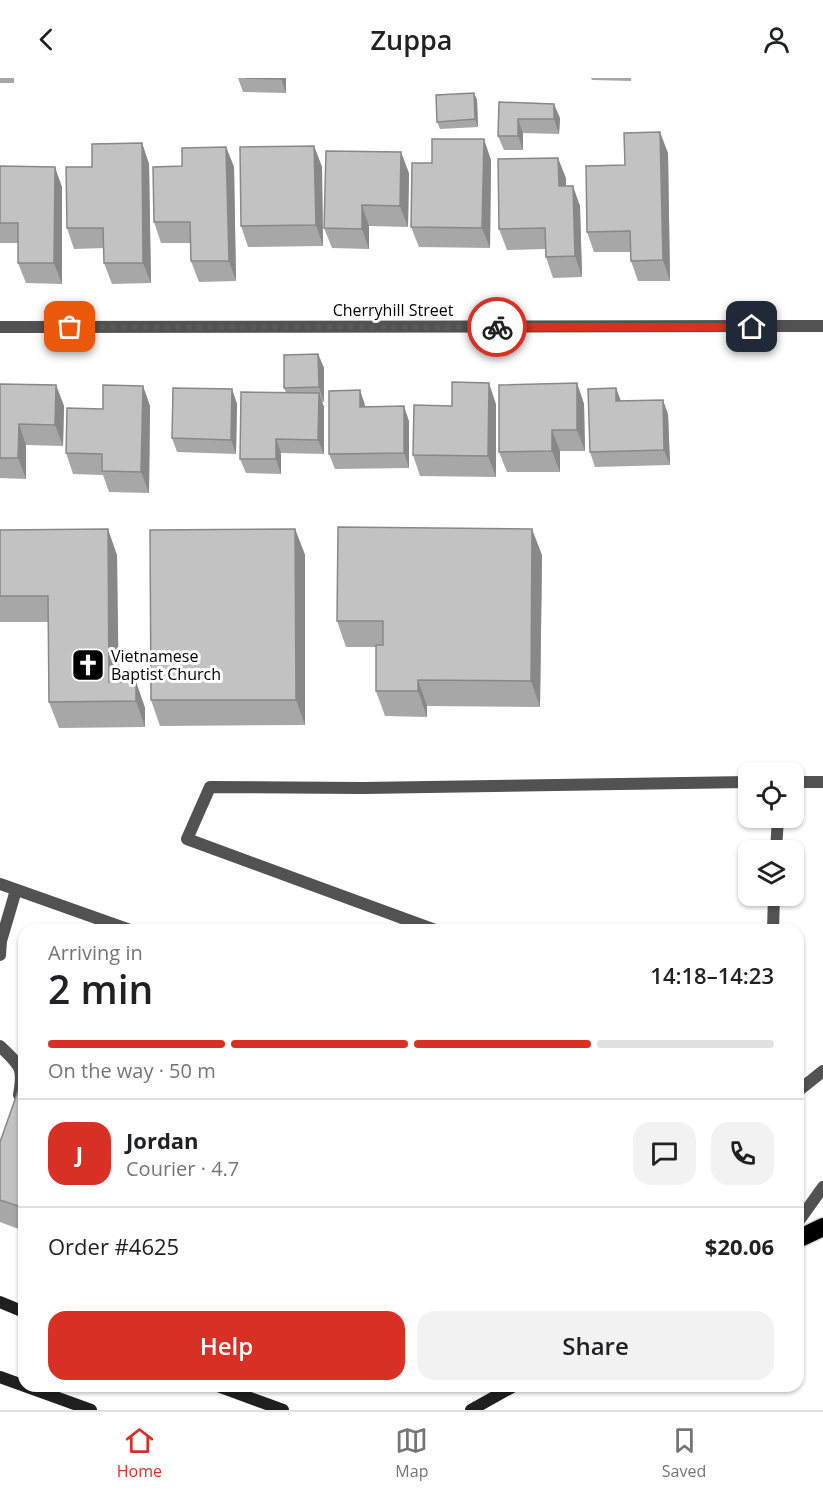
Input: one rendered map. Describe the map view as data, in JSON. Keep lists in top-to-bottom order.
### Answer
{
  "streets": {
    "street": ["Cherryhill Street"]
  },
  "places": {
    "church": ["Vietnamese Baptist Church"]
  },
  "page": {
    "header": "Zuppa",
    "heading": ["2 min", "Arriving in", "14:18–14:23"],
    "panel": [
      "Jordan",
      "Courier · 4.7",
      "Order #4625",
      "$20.06"
    ],
    "bar": "On the way · 50 m",
    "round": "J",
    "buttons": ["Help", "Share"],
    "tabs": ["Home", "Map", "Saved"]
  }
}
